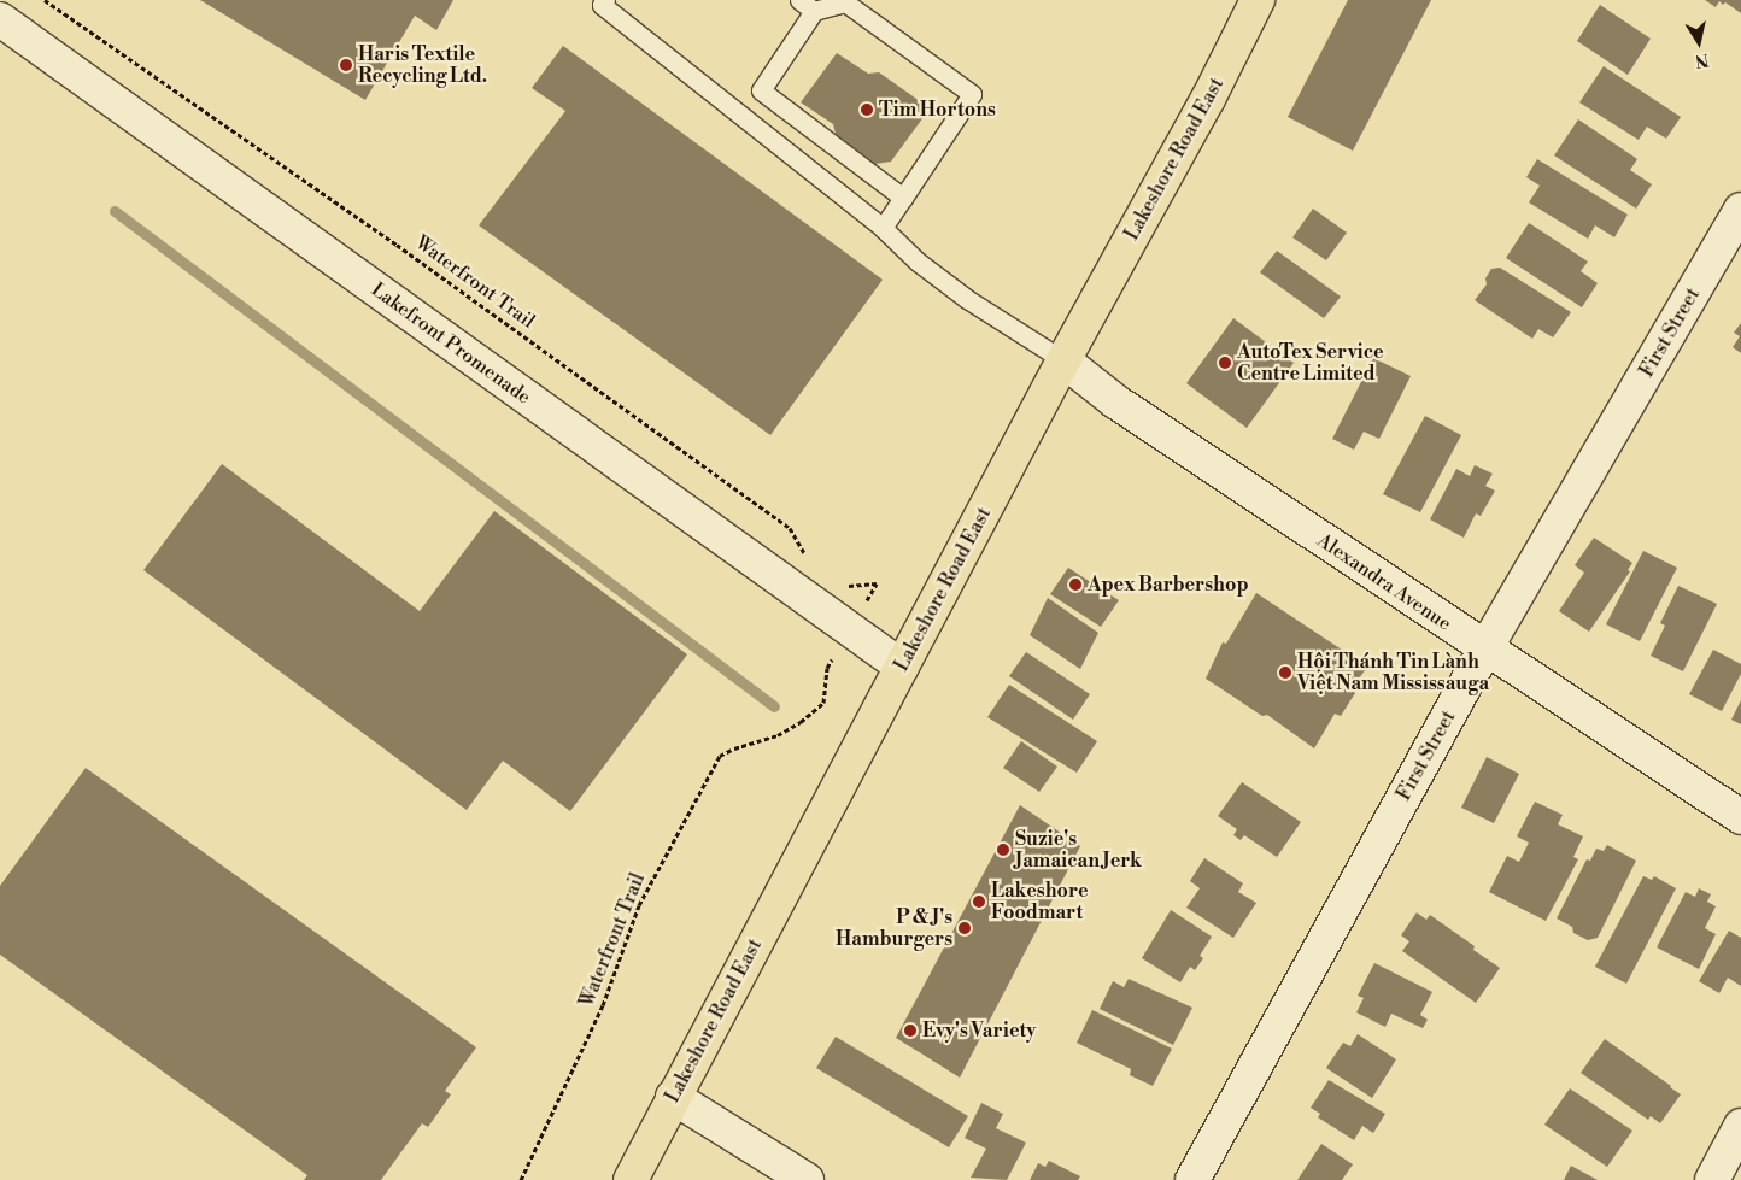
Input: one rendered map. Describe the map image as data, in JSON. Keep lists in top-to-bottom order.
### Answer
{
  "streets": {
    "main road": ["Lakeshore Road East"],
    "street": ["First Street", "Lakefront Promenade", "Alexandra Avenue"],
    "path": ["Waterfront Trail"]
  },
  "crossings": [
    ["Lakeshore Road East", "Lakefront Promenade"],
    ["Lakeshore Road East", "Alexandra Avenue"],
    ["First Street", "Alexandra Avenue"]
  ],
  "places": [
    "Haris Textile Recycling Ltd.",
    "Tim Hortons",
    "AutoTex Service Centre Limited",
    "Apex Barbershop",
    "Hội Thánh Tin Lành Việt Nam Mississauga",
    "Suzie's Jamaican Jerk",
    "Lakeshore Foodmart",
    "P & J's Hamburgers",
    "Evy's Variety"
  ],
  "north": "bottom"
}
